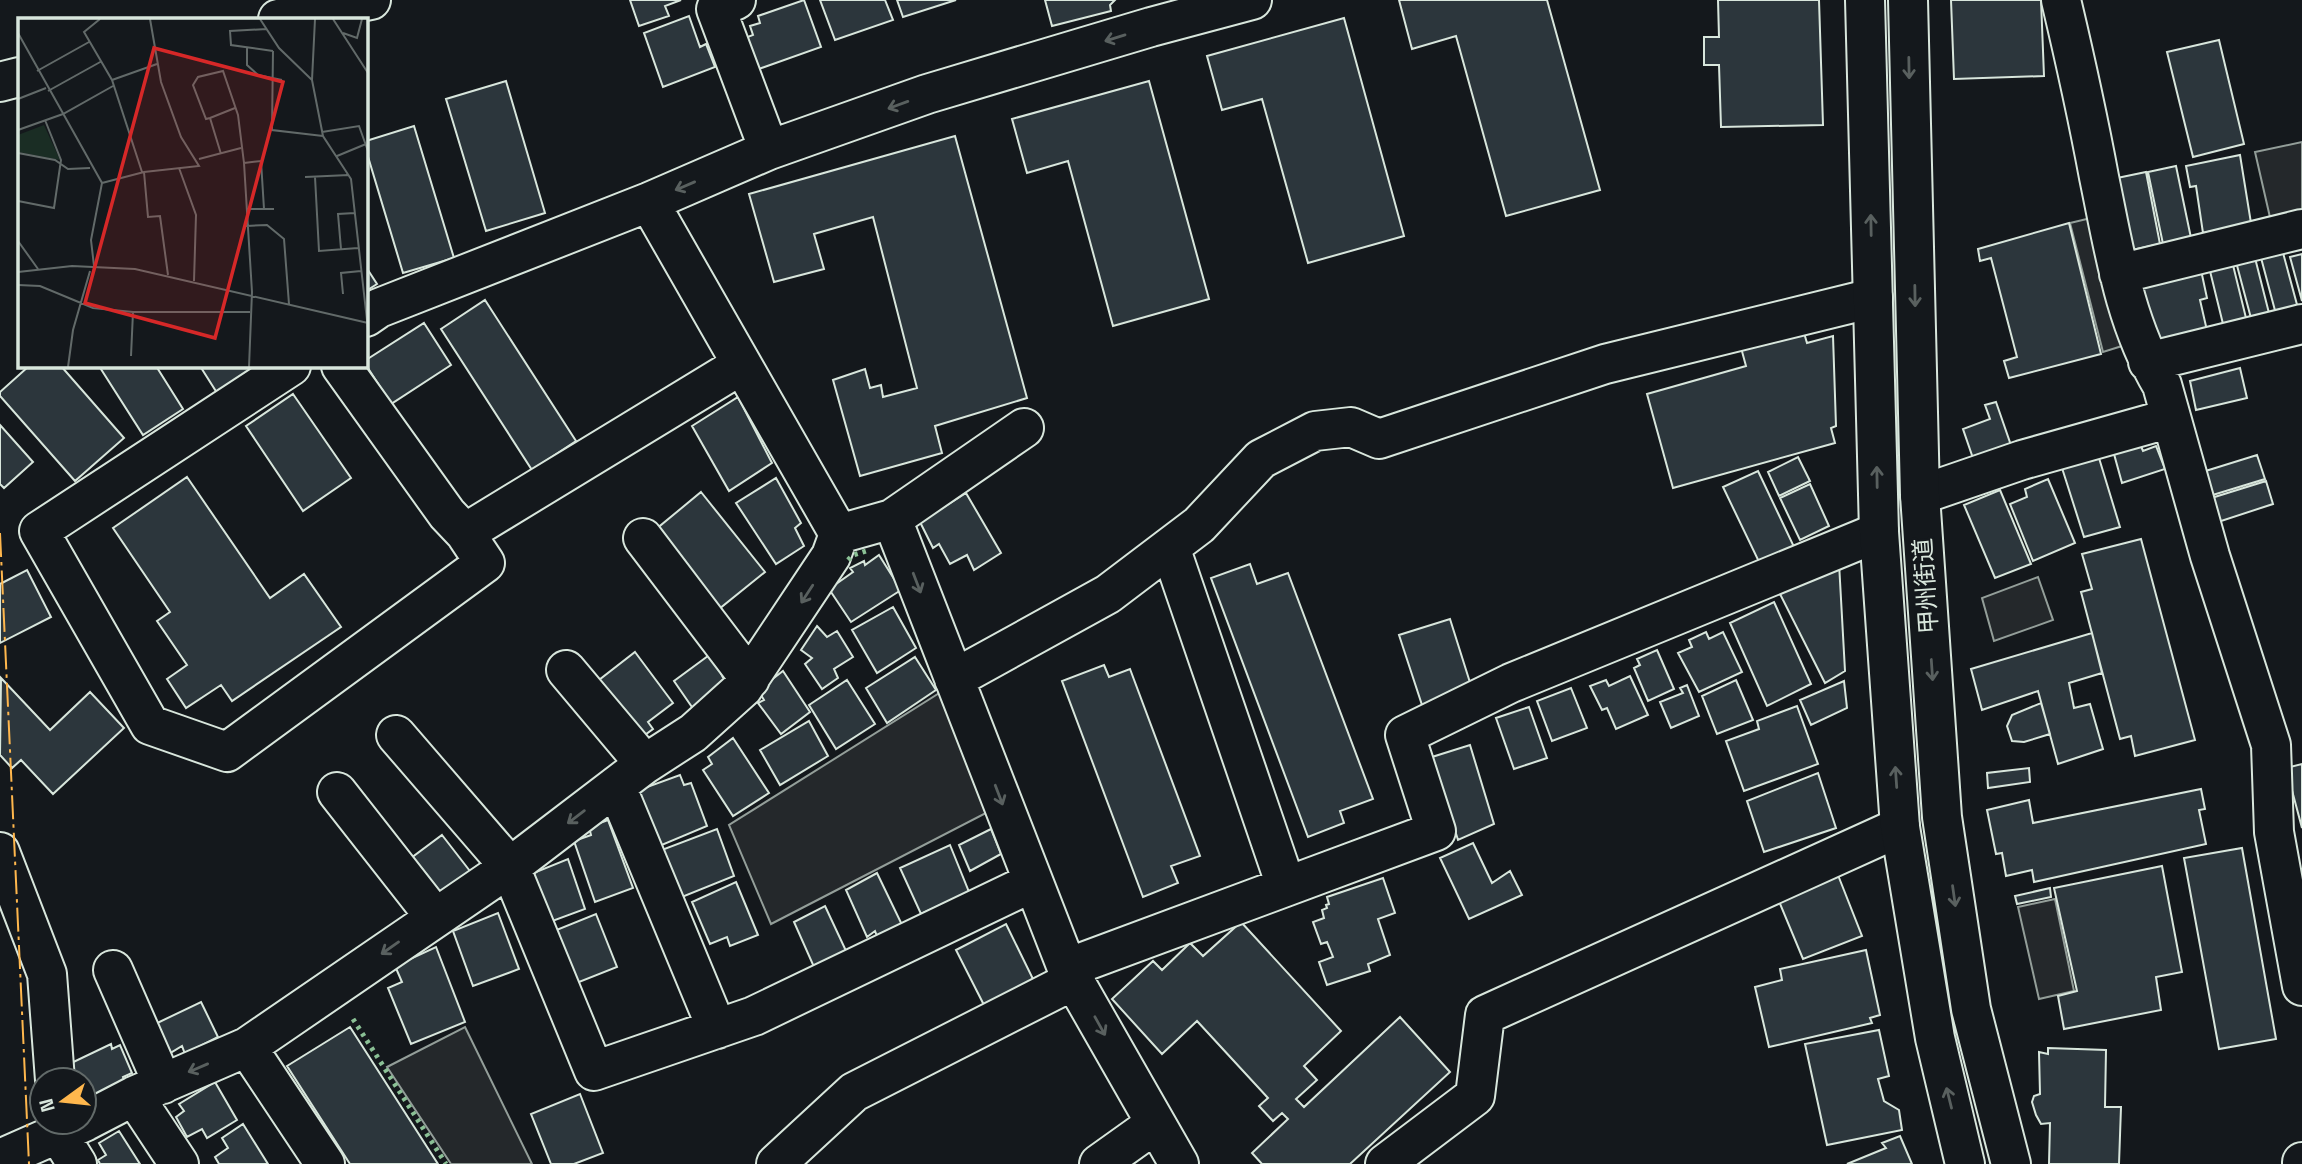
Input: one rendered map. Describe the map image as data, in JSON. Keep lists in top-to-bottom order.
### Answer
{
  "streets": {
    "main road": ["甲州街道"]
  },
  "north": "left"
}
